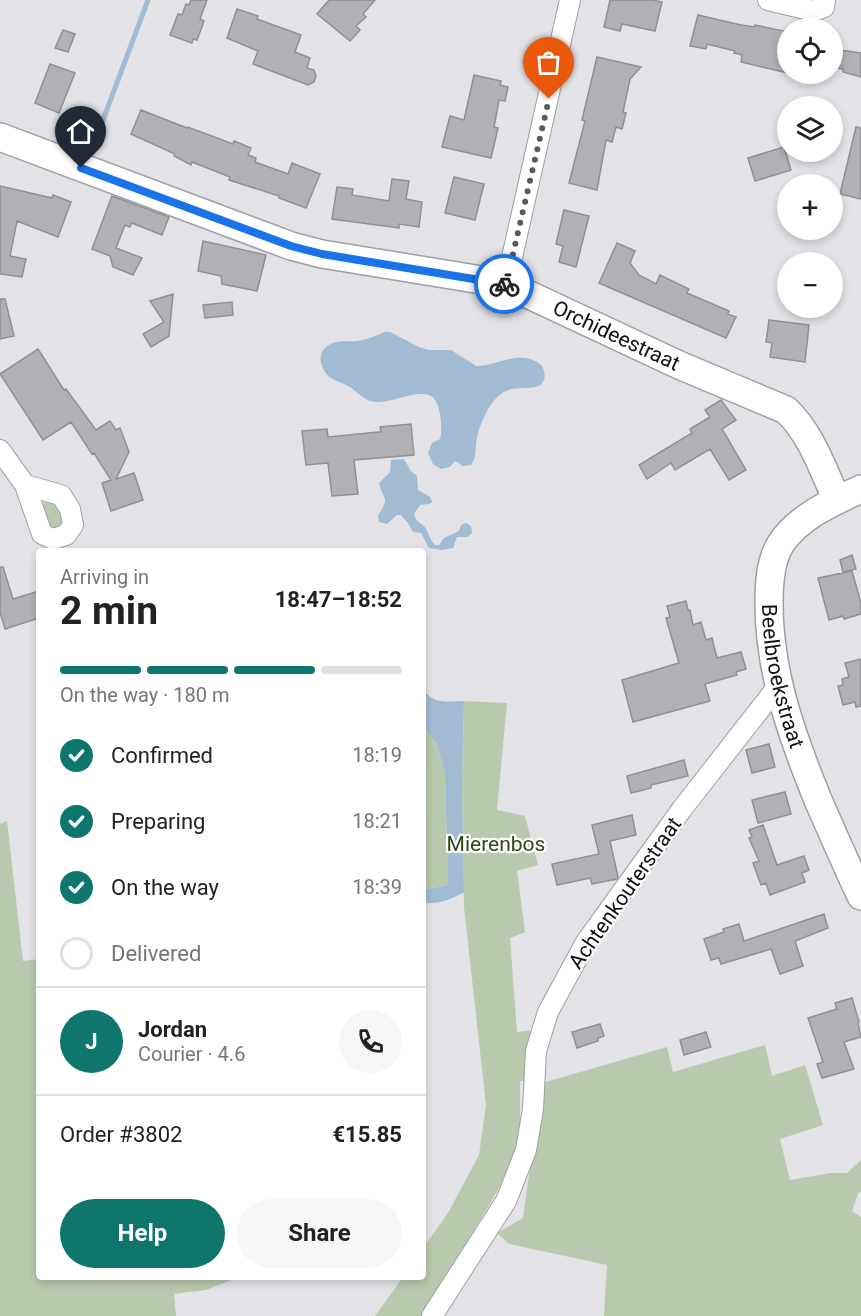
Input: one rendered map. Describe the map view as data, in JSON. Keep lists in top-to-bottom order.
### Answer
{
  "streets": {
    "street": ["Orchideestraat", "Beelbroekstraat", "Achtenkouterstraat"]
  },
  "crossings": [
    ["Orchideestraat", "Beelbroekstraat"],
    ["Beelbroekstraat", "Achtenkouterstraat"]
  ],
  "parks": ["Mierenbos"],
  "page": {
    "map_buttons": ["+", "−"],
    "heading": ["2 min", "Arriving in", "18:47–18:52"],
    "panel": [
      "Jordan",
      "Courier · 4.6",
      "Order #3802",
      "€15.85"
    ],
    "bar": "On the way · 180 m",
    "list": [
      ["Confirmed", "18:19"],
      ["Preparing", "18:21"],
      ["On the way", "18:39"],
      "Delivered"
    ],
    "round": "J",
    "buttons": ["Help", "Share"]
  }
}
